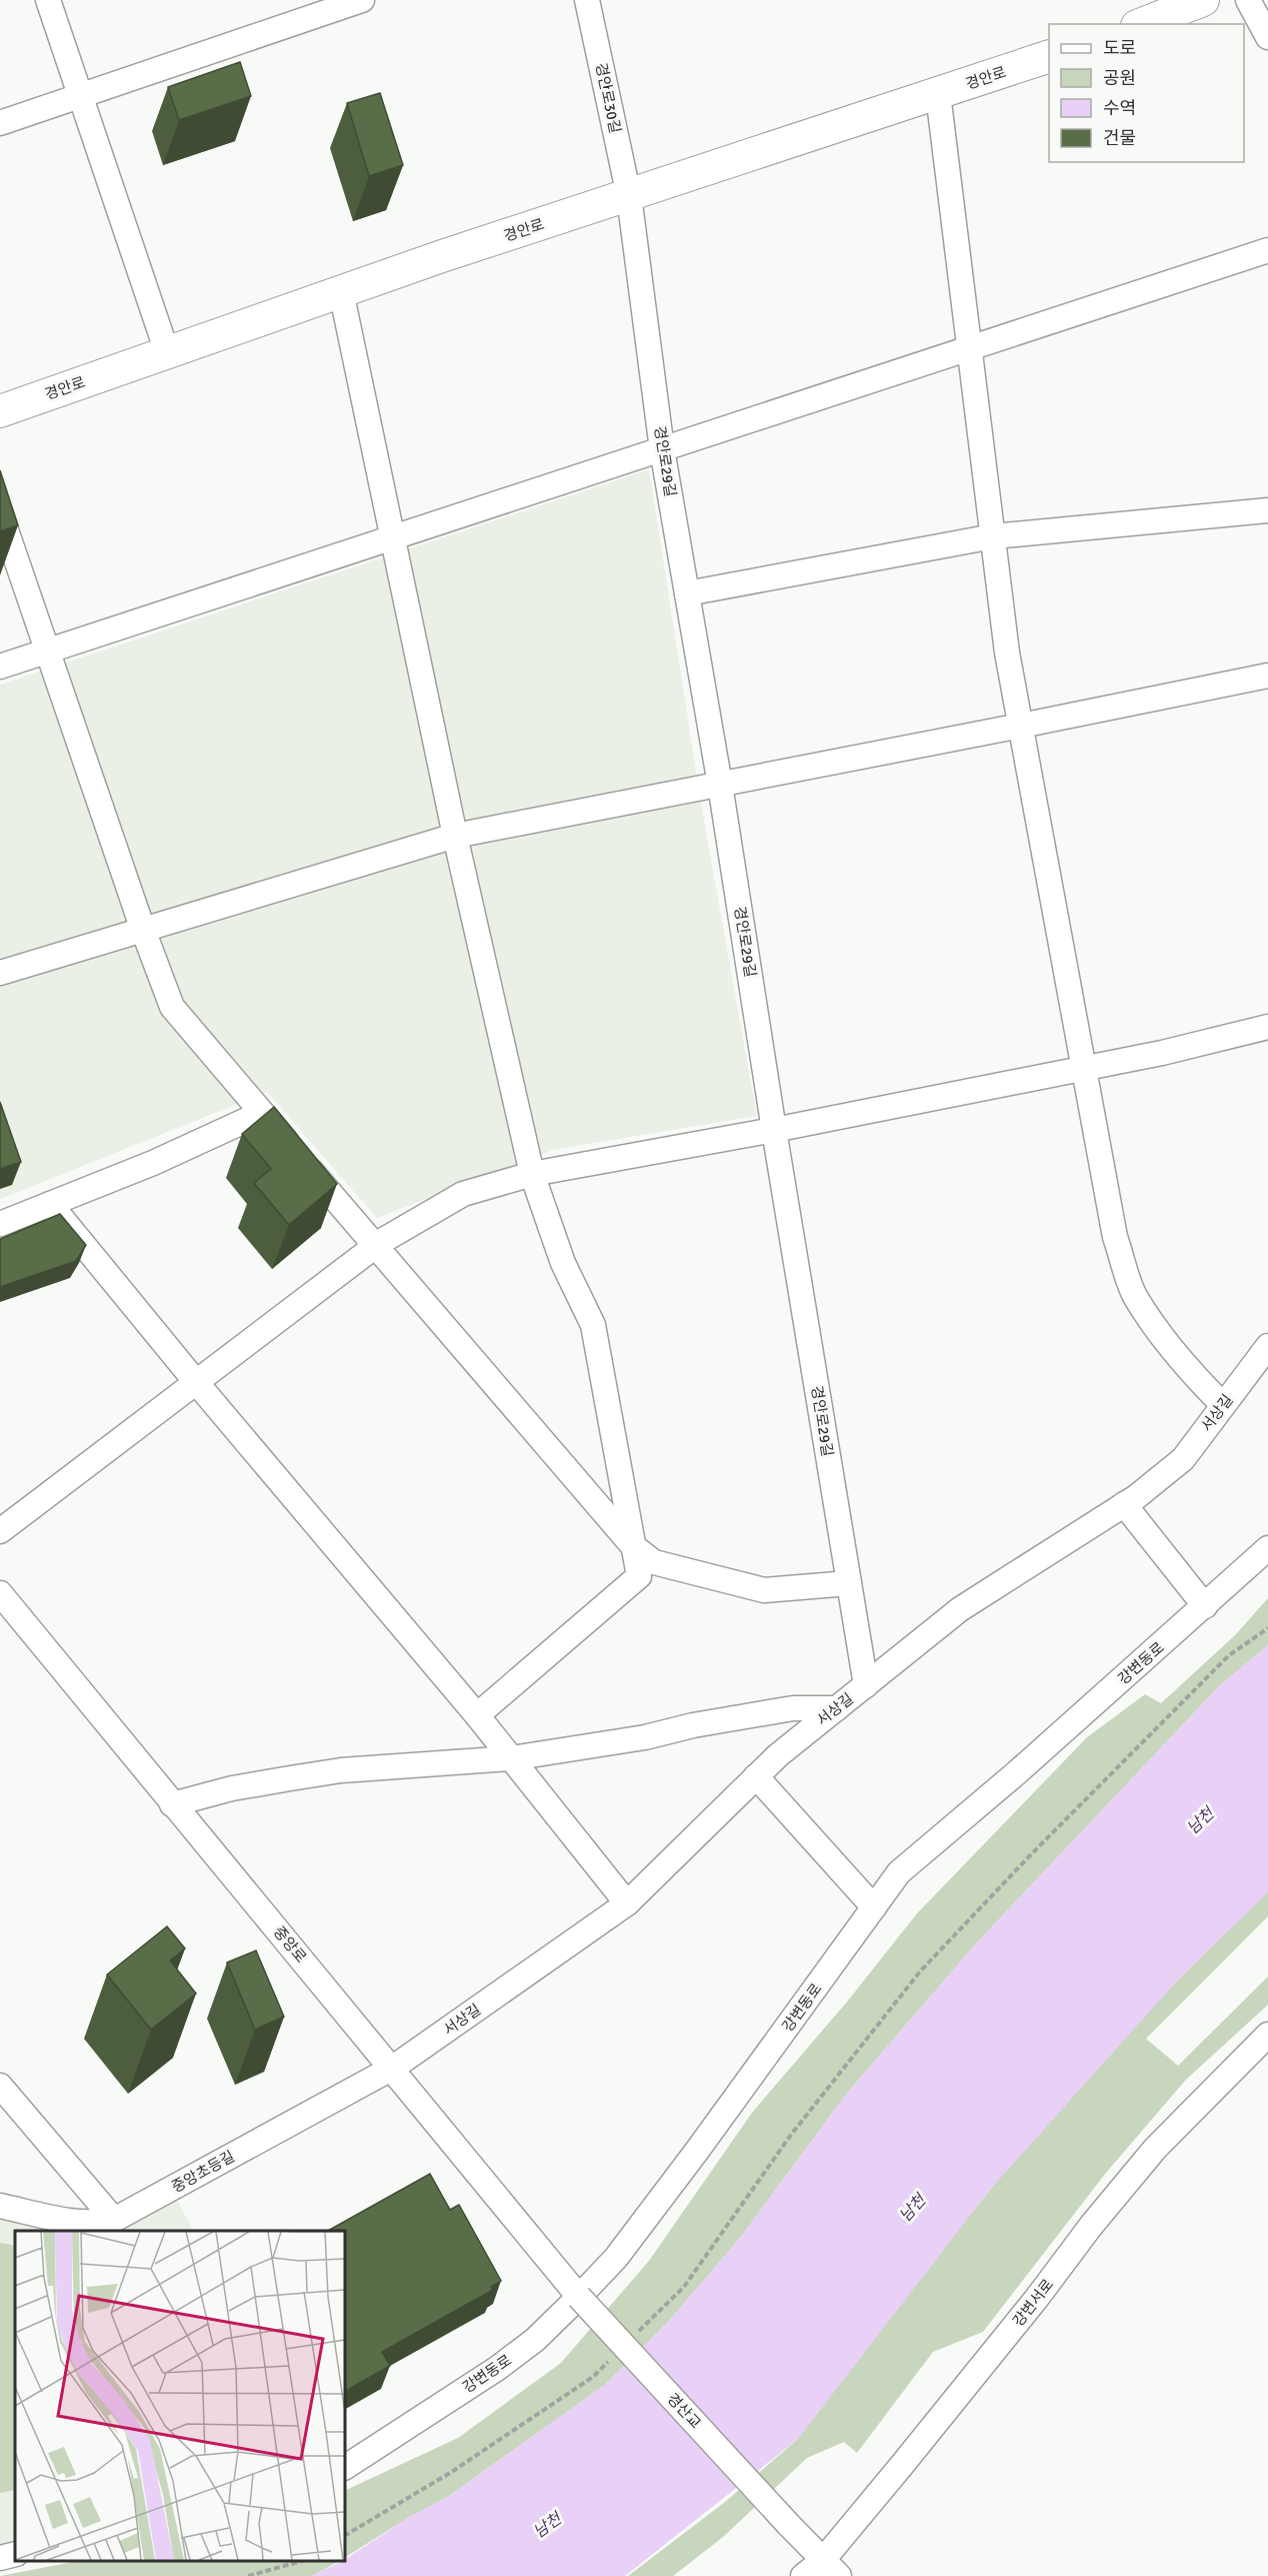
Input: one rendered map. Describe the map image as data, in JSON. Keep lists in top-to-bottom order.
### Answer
{
  "streets": {
    "main road": ["경안로"],
    "street": [
      "경안로30길",
      "경안로29길",
      "서상길",
      "강변동로",
      "중앙로",
      "중앙초등길",
      "강변서로",
      "경산교"
    ]
  },
  "crossings": [
    ["경안로", "경안로30길"],
    ["경안로", "경안로29길"],
    ["경안로30길", "경안로29길"],
    ["경안로29길", "서상길"],
    ["서상길", "중앙로"],
    ["서상길", "중앙초등길"],
    ["강변동로", "중앙로"],
    ["강변동로", "경산교"],
    ["중앙로", "중앙초등길"],
    ["중앙로", "경산교"],
    ["강변서로", "경산교"]
  ],
  "water": ["남천"],
  "legend": [
    "도로",
    "공원",
    "수역",
    "건물"
  ]
}
